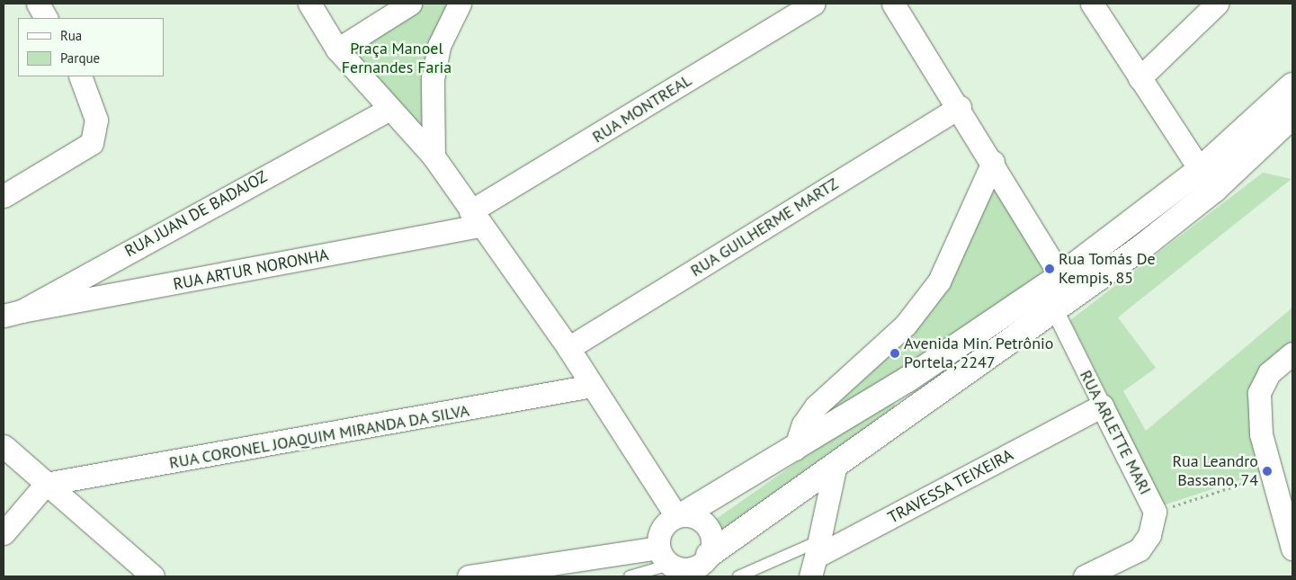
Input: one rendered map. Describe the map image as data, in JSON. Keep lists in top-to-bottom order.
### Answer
{
  "streets": {
    "street": [
      "RUA MONTREAL",
      "RUA JUAN DE BADAJOZ",
      "RUA GUILHERME MARTZ",
      "RUA ARTUR NORONHA",
      "RUA ARLETTE MARI",
      "RUA CORONEL JOAQUIM MIRANDA DA SILVA",
      "TRAVESSA TEIXEIRA"
    ]
  },
  "crossings": [
    ["RUA MONTREAL", "RUA ARTUR NORONHA"],
    ["RUA JUAN DE BADAJOZ", "RUA ARTUR NORONHA"],
    ["RUA ARLETTE MARI", "TRAVESSA TEIXEIRA"]
  ],
  "parks": ["Praça Manoel Fernandes Faria"],
  "places": ["Rua Tomás De Kempis, 85", "Avenida Min. Petrônio Portela, 2247", "Rua Leandro Bassano, 74"],
  "legend": ["Rua", "Parque"]
}
